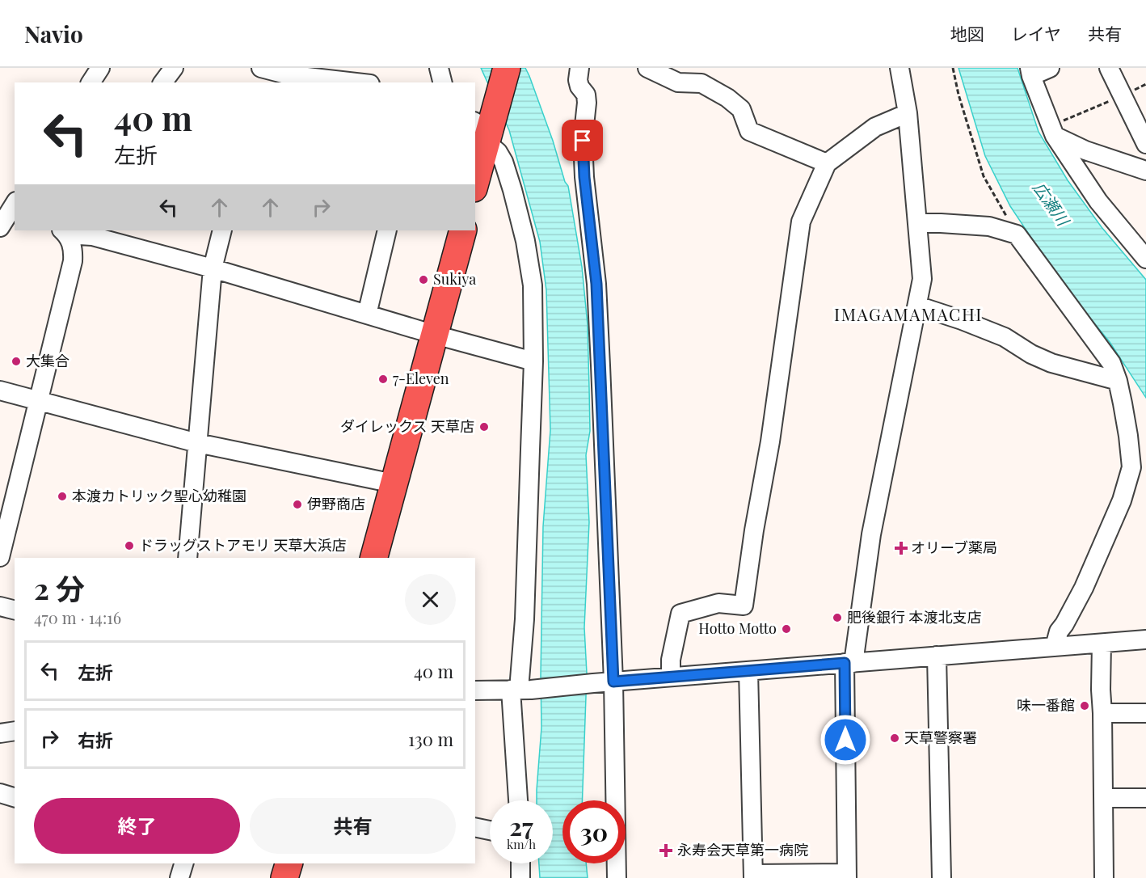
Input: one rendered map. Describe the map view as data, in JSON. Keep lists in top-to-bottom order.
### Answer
{
  "districts": ["IMAGAMAMACHI"],
  "water": ["広瀬川"],
  "places": {
    "other": [
      "Sukiya",
      "大集合",
      "7-Eleven",
      "ダイレックス 天草店",
      "本渡カトリック聖心幼稚園",
      "伊野商店",
      "ドラッグストアモリ 天草大浜店",
      "肥後銀行 本渡北支店",
      "Hotto Motto",
      "味一番館",
      "天草警察署"
    ],
    "health": ["オリーブ薬局", "永寿会天草第一病院"]
  },
  "page": {
    "header": "Navio",
    "nav": ["地図", "レイヤ", "共有"],
    "turn": ["40 m", "左折"],
    "heading": ["2 分", "470 m · 14:16"],
    "list": [
      {
        "name": "左折",
        "value": "40 m"
      },
      {
        "name": "右折",
        "value": "130 m"
      }
    ],
    "buttons": ["終了", "共有"],
    "speed": "27 km/h",
    "limit": "30"
  }
}
